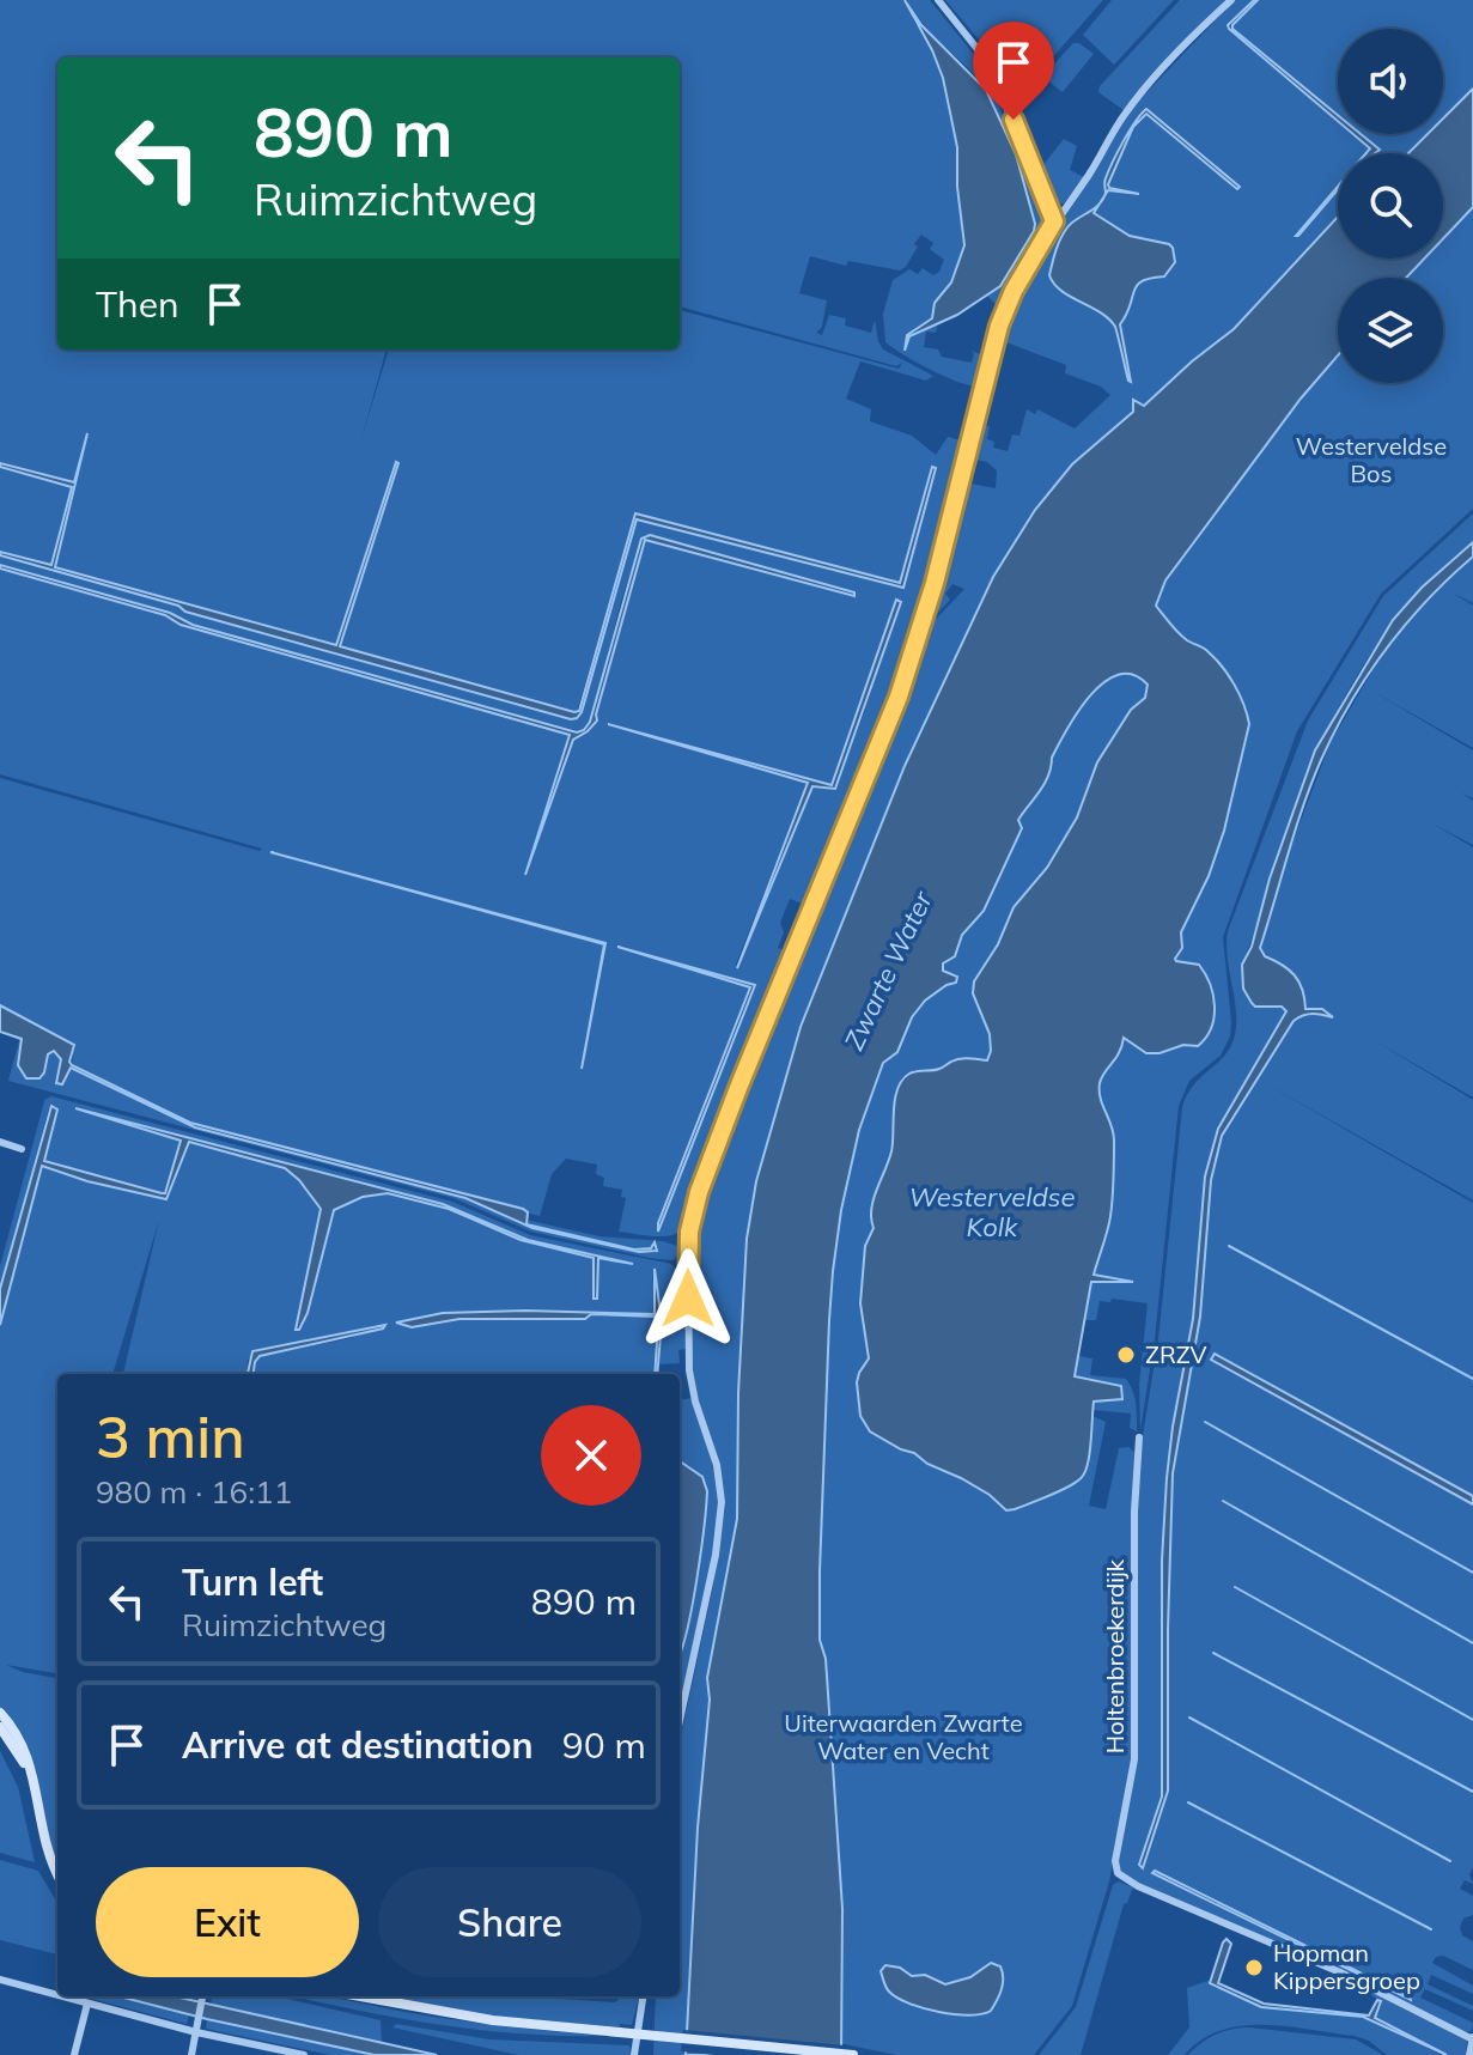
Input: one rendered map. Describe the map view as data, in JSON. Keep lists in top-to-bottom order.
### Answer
{
  "streets": {
    "street": ["Holtenbroekerdijk"]
  },
  "water": ["Zwarte Water", "Westerveldse Kolk"],
  "parks": ["Westerveldse Bos", "Uiterwaarden Zwarte Water en Vecht"],
  "places": ["ZRZV", "Hopman Kippersgroep"],
  "page": {
    "turn": ["890 m", "Ruimzichtweg"],
    "then": "Then",
    "heading": ["3 min", "980 m · 16:11"],
    "list": [
      {
        "name": "Turn left",
        "note": "Ruimzichtweg",
        "value": "890 m"
      },
      {
        "name": "Arrive at destination",
        "value": "90 m"
      }
    ],
    "buttons": ["Exit", "Share"]
  }
}
